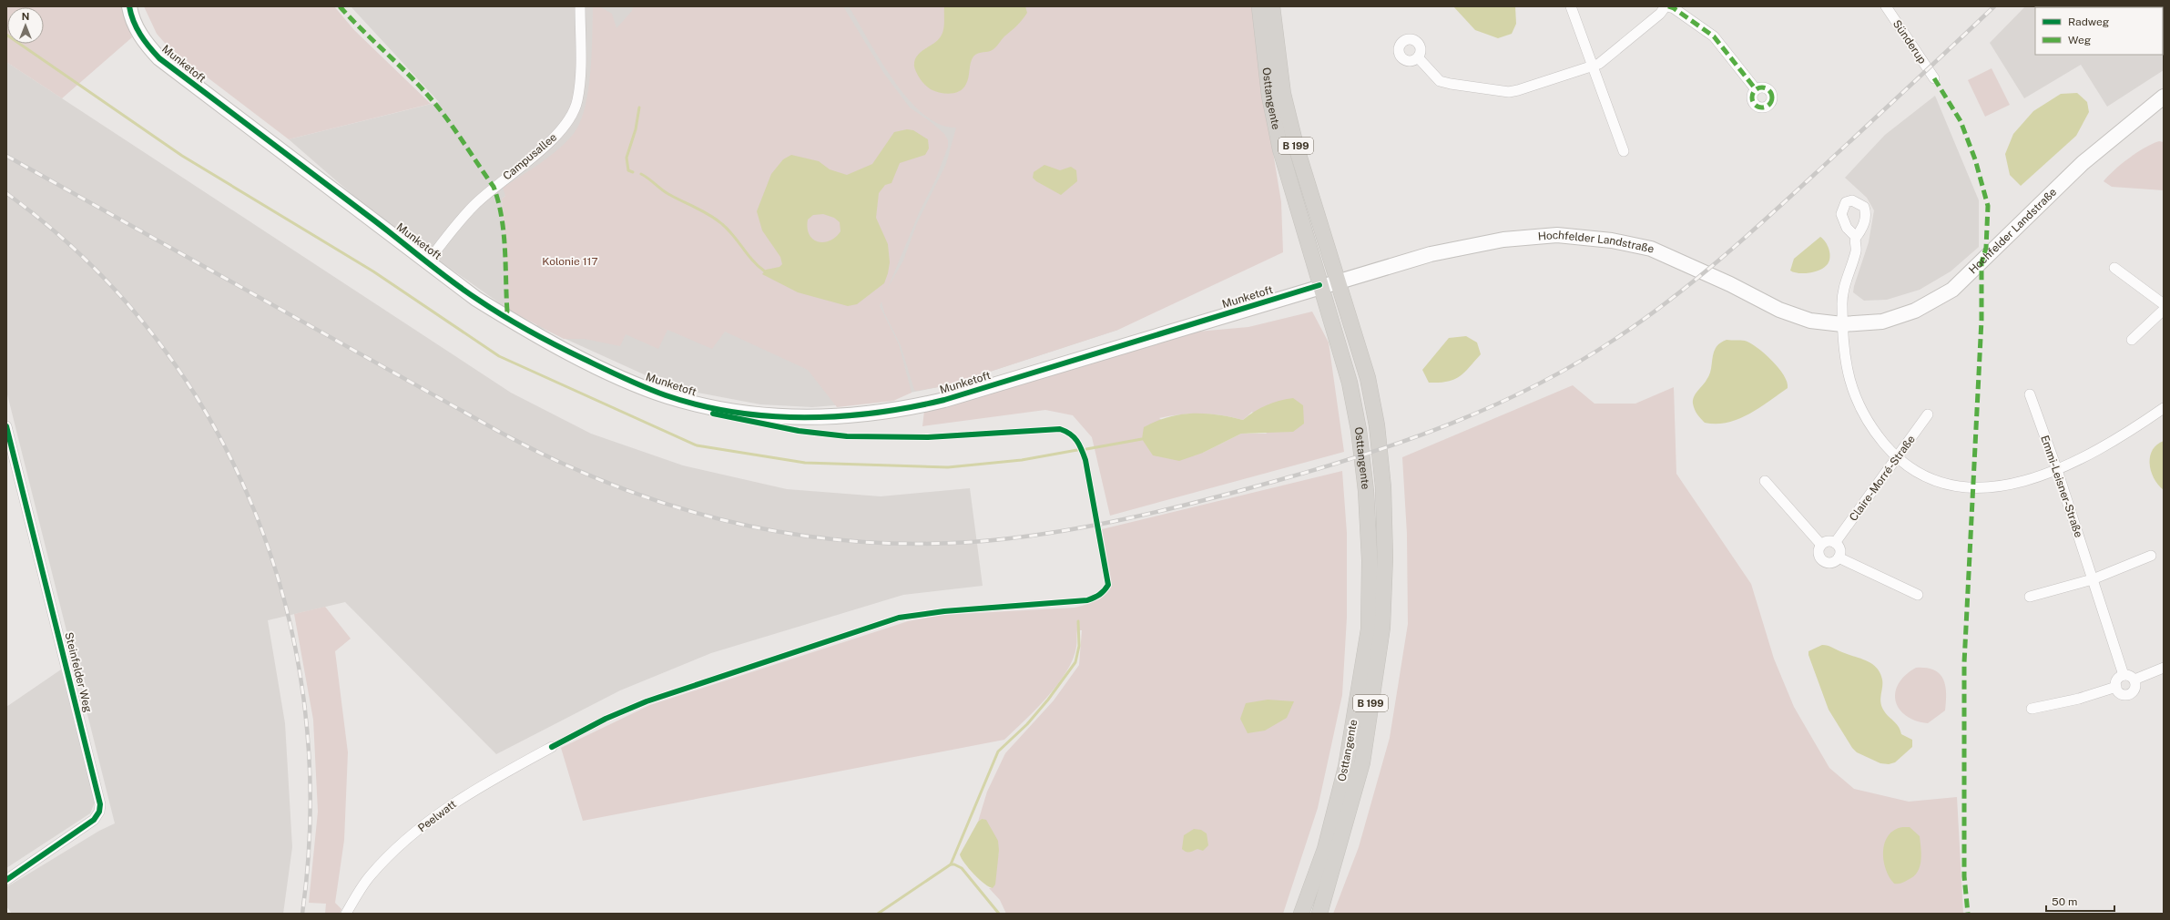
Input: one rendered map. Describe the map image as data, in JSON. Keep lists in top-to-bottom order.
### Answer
{
  "streets": {
    "main road": ["Osttangente", "B 199"],
    "street": [
      "Sünderup",
      "Munketoft",
      "Campusallee",
      "Hochfelder Landstraße",
      "Claire-Morré-Straße",
      "Emmi-Leisner-Straße",
      "Steinfelder Weg",
      "Peelwatt"
    ]
  },
  "crossings": [
    ["Munketoft", "Osttangente"],
    ["Munketoft", "Campusallee"],
    ["Munketoft", "Hochfelder Landstraße"],
    ["Osttangente", "Hochfelder Landstraße"]
  ],
  "parks": ["Kolonie 117"],
  "legend": ["Radweg", "Weg"],
  "scale_bar": "50 m",
  "north": "top"
}
